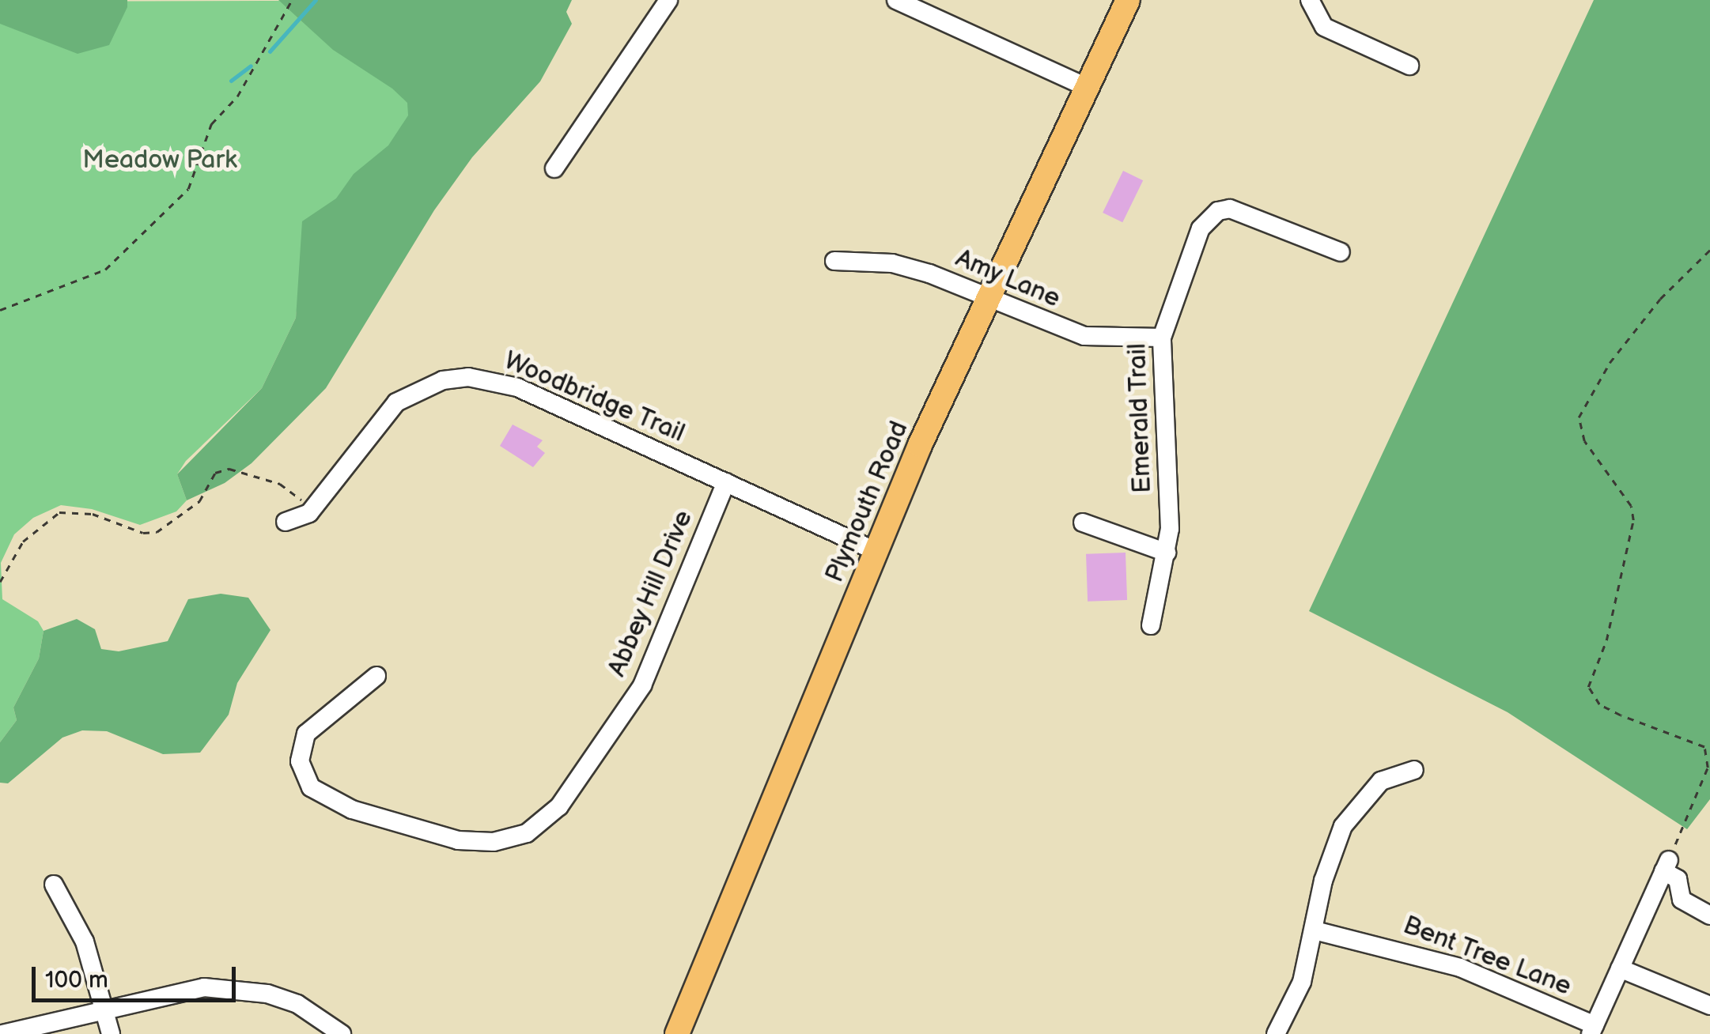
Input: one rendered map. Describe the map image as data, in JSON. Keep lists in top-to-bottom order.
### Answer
{
  "streets": {
    "main road": ["Plymouth Road"],
    "street": [
      "Amy Lane",
      "Woodbridge Trail",
      "Emerald Trail",
      "Abbey Hill Drive",
      "Bent Tree Lane"
    ]
  },
  "crossings": [
    ["Amy Lane", "Emerald Trail"],
    ["Amy Lane", "Plymouth Road"],
    ["Woodbridge Trail", "Plymouth Road"],
    ["Woodbridge Trail", "Abbey Hill Drive"]
  ],
  "parks": ["Meadow Park"],
  "scale_bar": "100 m"
}
